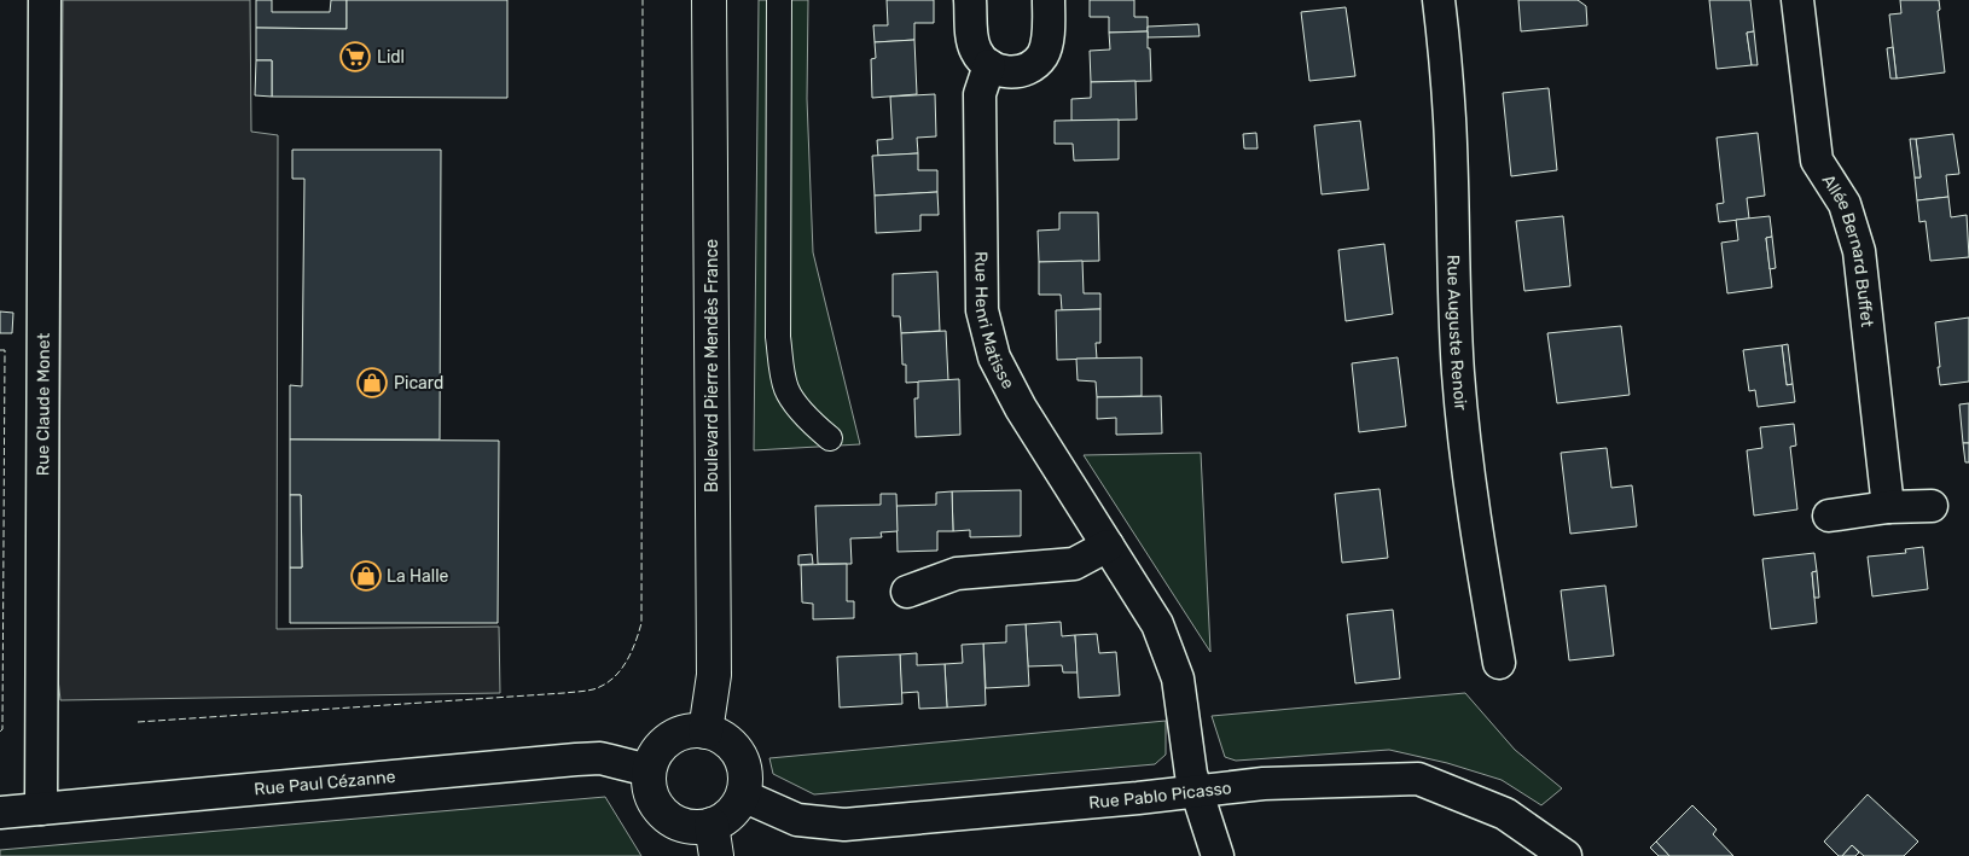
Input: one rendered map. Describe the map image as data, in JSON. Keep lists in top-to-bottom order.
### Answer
{
  "streets": {
    "street": [
      "Allée Bernard Buffet",
      "Rue Henri Matisse",
      "Rue Auguste Renoir",
      "Boulevard Pierre Mendès France",
      "Rue Claude Monet",
      "Rue Paul Cézanne",
      "Rue Pablo Picasso"
    ]
  },
  "crossings": [
    ["Rue Henri Matisse", "Rue Pablo Picasso"],
    ["Boulevard Pierre Mendès France", "Rue Paul Cézanne"],
    ["Boulevard Pierre Mendès France", "Rue Pablo Picasso"],
    ["Rue Claude Monet", "Rue Paul Cézanne"],
    ["Rue Paul Cézanne", "Rue Pablo Picasso"]
  ],
  "places": {
    "supermarket": ["Lidl"],
    "shop": ["Picard", "La Halle"]
  }
}
